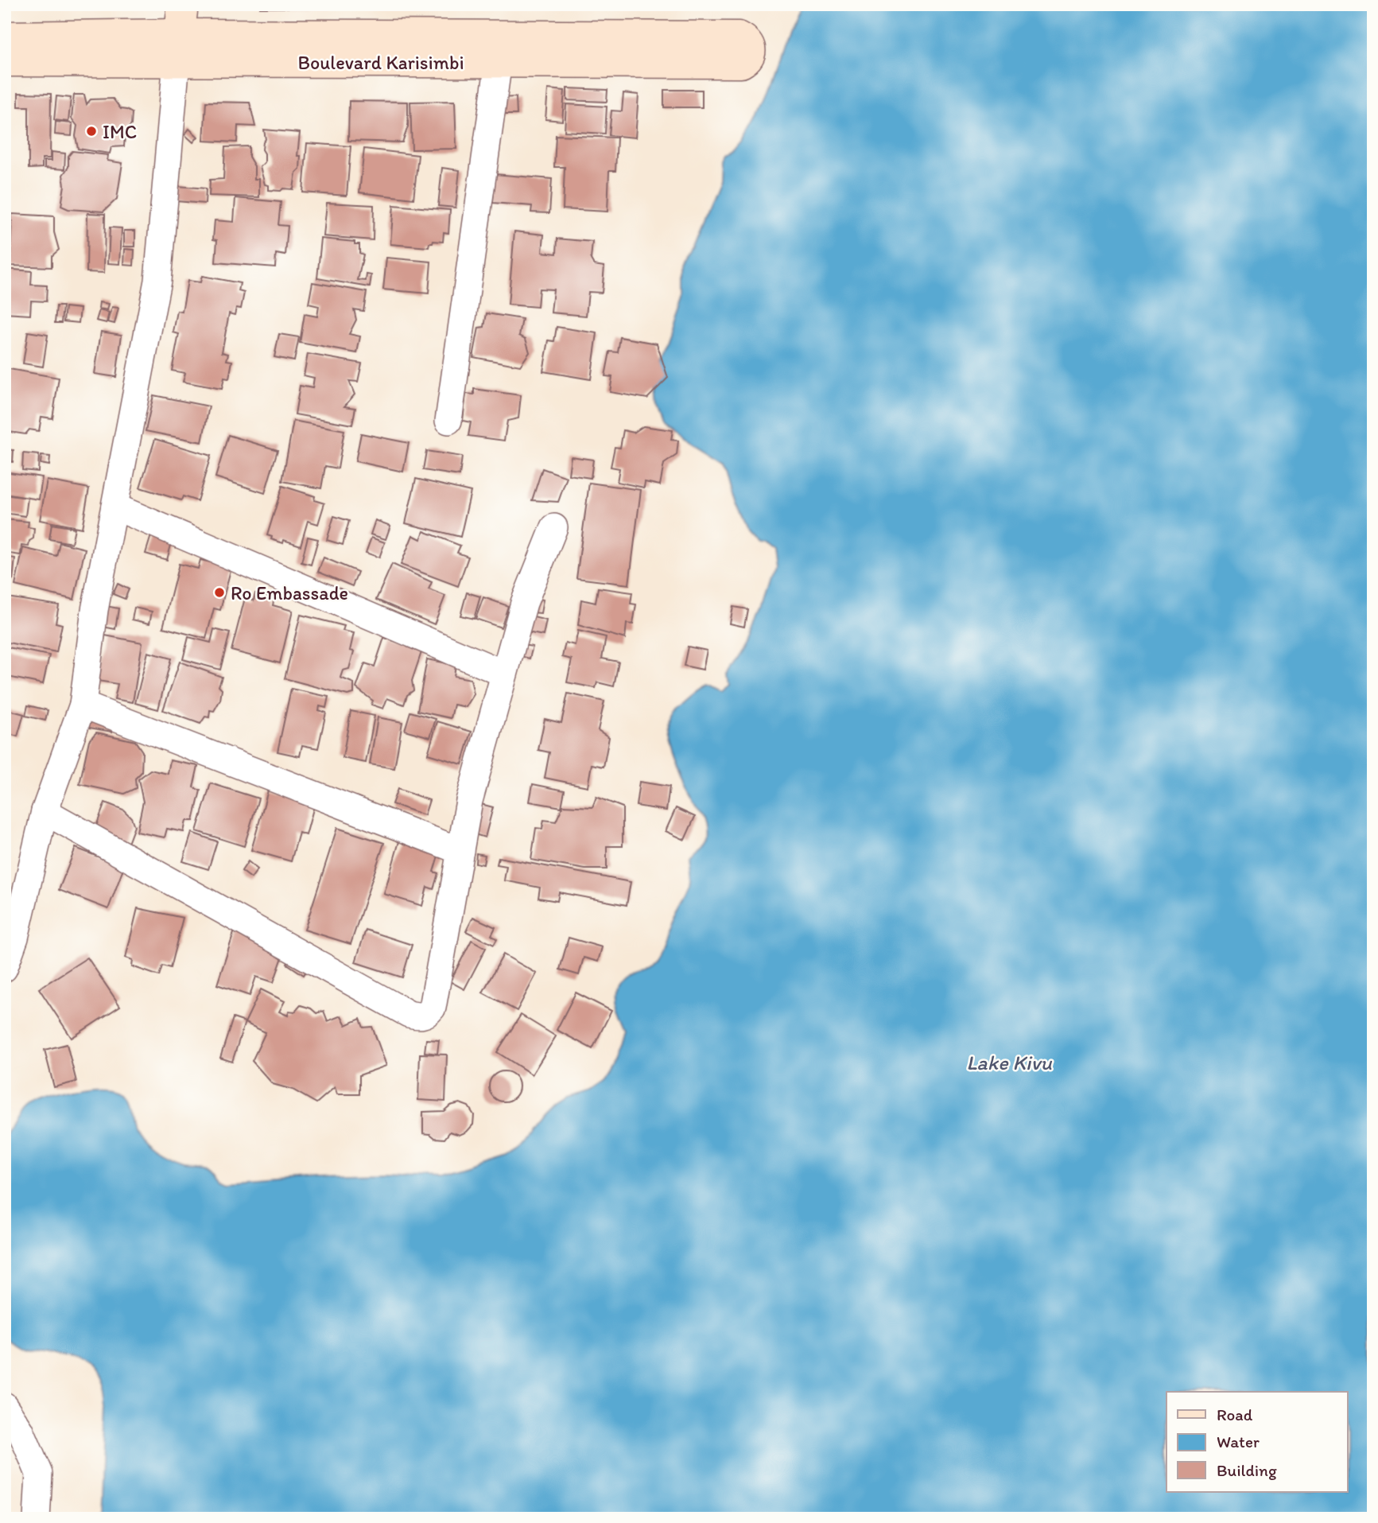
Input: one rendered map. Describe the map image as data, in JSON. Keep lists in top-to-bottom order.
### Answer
{
  "streets": {
    "street": ["Boulevard Karisimbi"]
  },
  "water": ["Lake Kivu"],
  "places": ["IMC", "Ro Embassade"],
  "legend": ["Road", "Water", "Building"]
}
